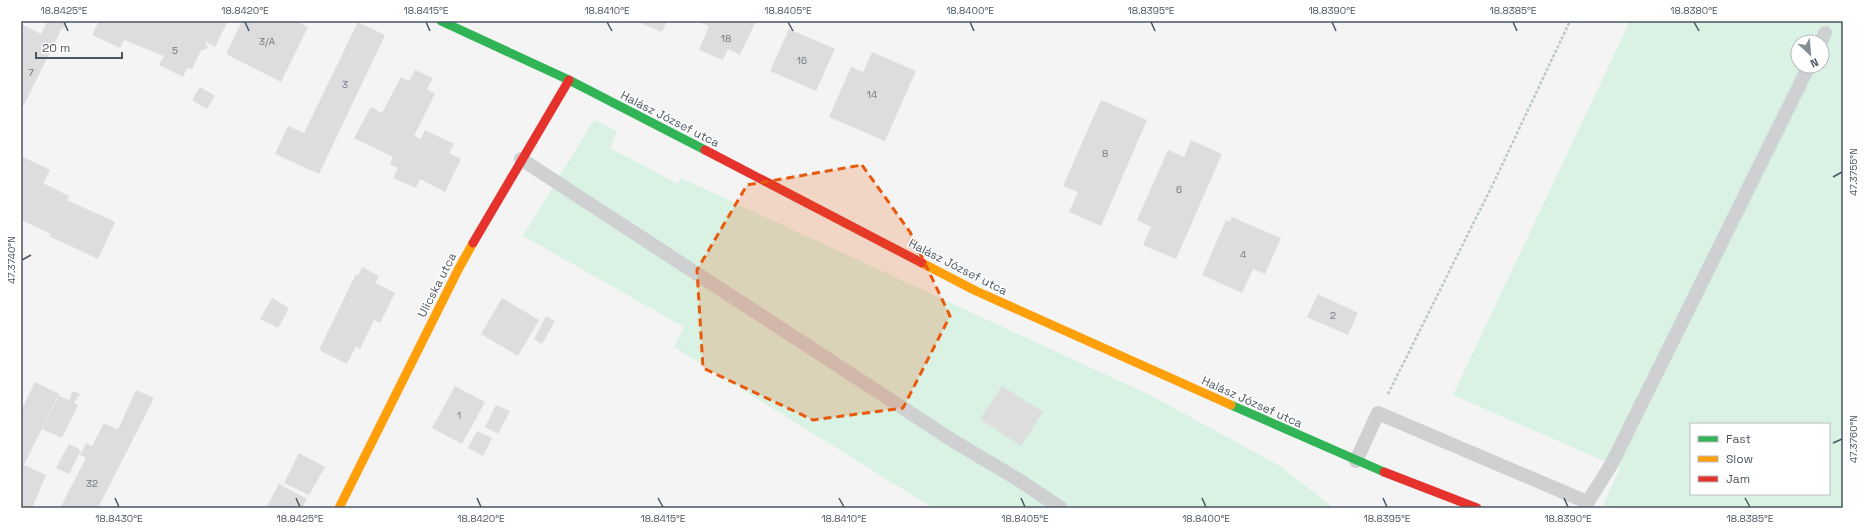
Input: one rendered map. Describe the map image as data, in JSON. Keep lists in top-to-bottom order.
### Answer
{
  "streets": {
    "street": ["Halász József utca", "Ulicska utca"]
  },
  "crossings": [
    ["Halász József utca", "Ulicska utca"]
  ],
  "house_numbers": [
    "18",
    "3/A",
    "5",
    "16",
    "7",
    "3",
    "14",
    "8",
    "6",
    "4",
    "2",
    "1",
    "32"
  ],
  "legend": ["Fast", "Slow", "Jam"],
  "scale_bar": "20 m",
  "north": "bottom right",
  "coordinates": [
    "18.8425°E",
    "18.8420°E",
    "18.8415°E",
    "18.8410°E",
    "18.8405°E",
    "18.8400°E",
    "18.8395°E",
    "18.8390°E",
    "18.8385°E",
    "18.8380°E",
    "47.3755°N",
    "47.3740°N",
    "47.3760°N",
    "18.8430°E"
  ]
}
